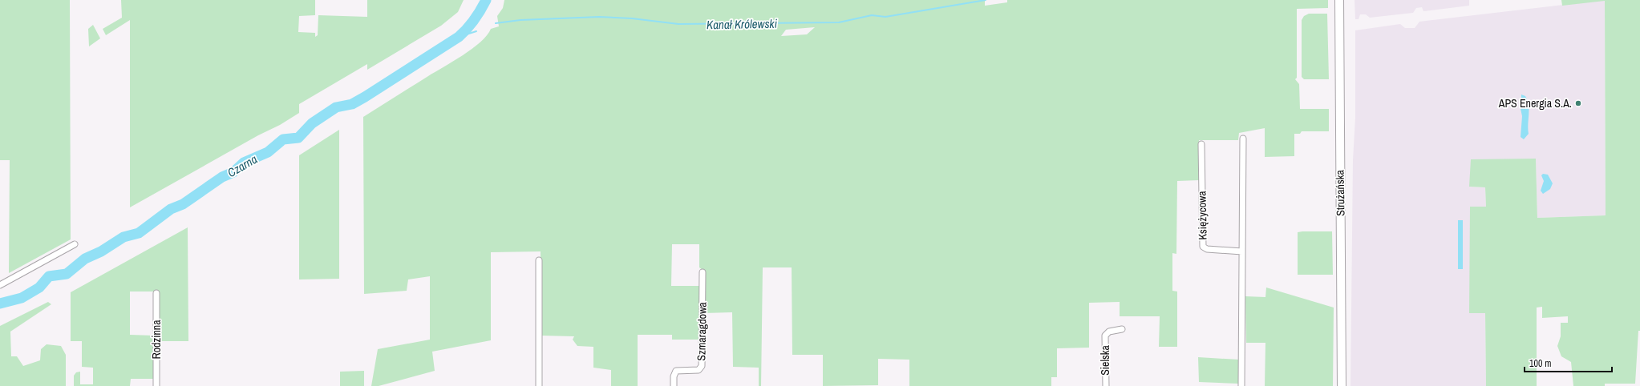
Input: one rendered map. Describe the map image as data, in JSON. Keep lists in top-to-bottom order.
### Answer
{
  "streets": {
    "main road": ["Strużańska"],
    "street": [
      "Księżycowa",
      "Szmaragdowa",
      "Rodzinna",
      "Sielska"
    ]
  },
  "water": ["Kanał Królewski", "Czarna"],
  "places": ["APS Energia S.A."],
  "scale_bar": "100 m"
}
